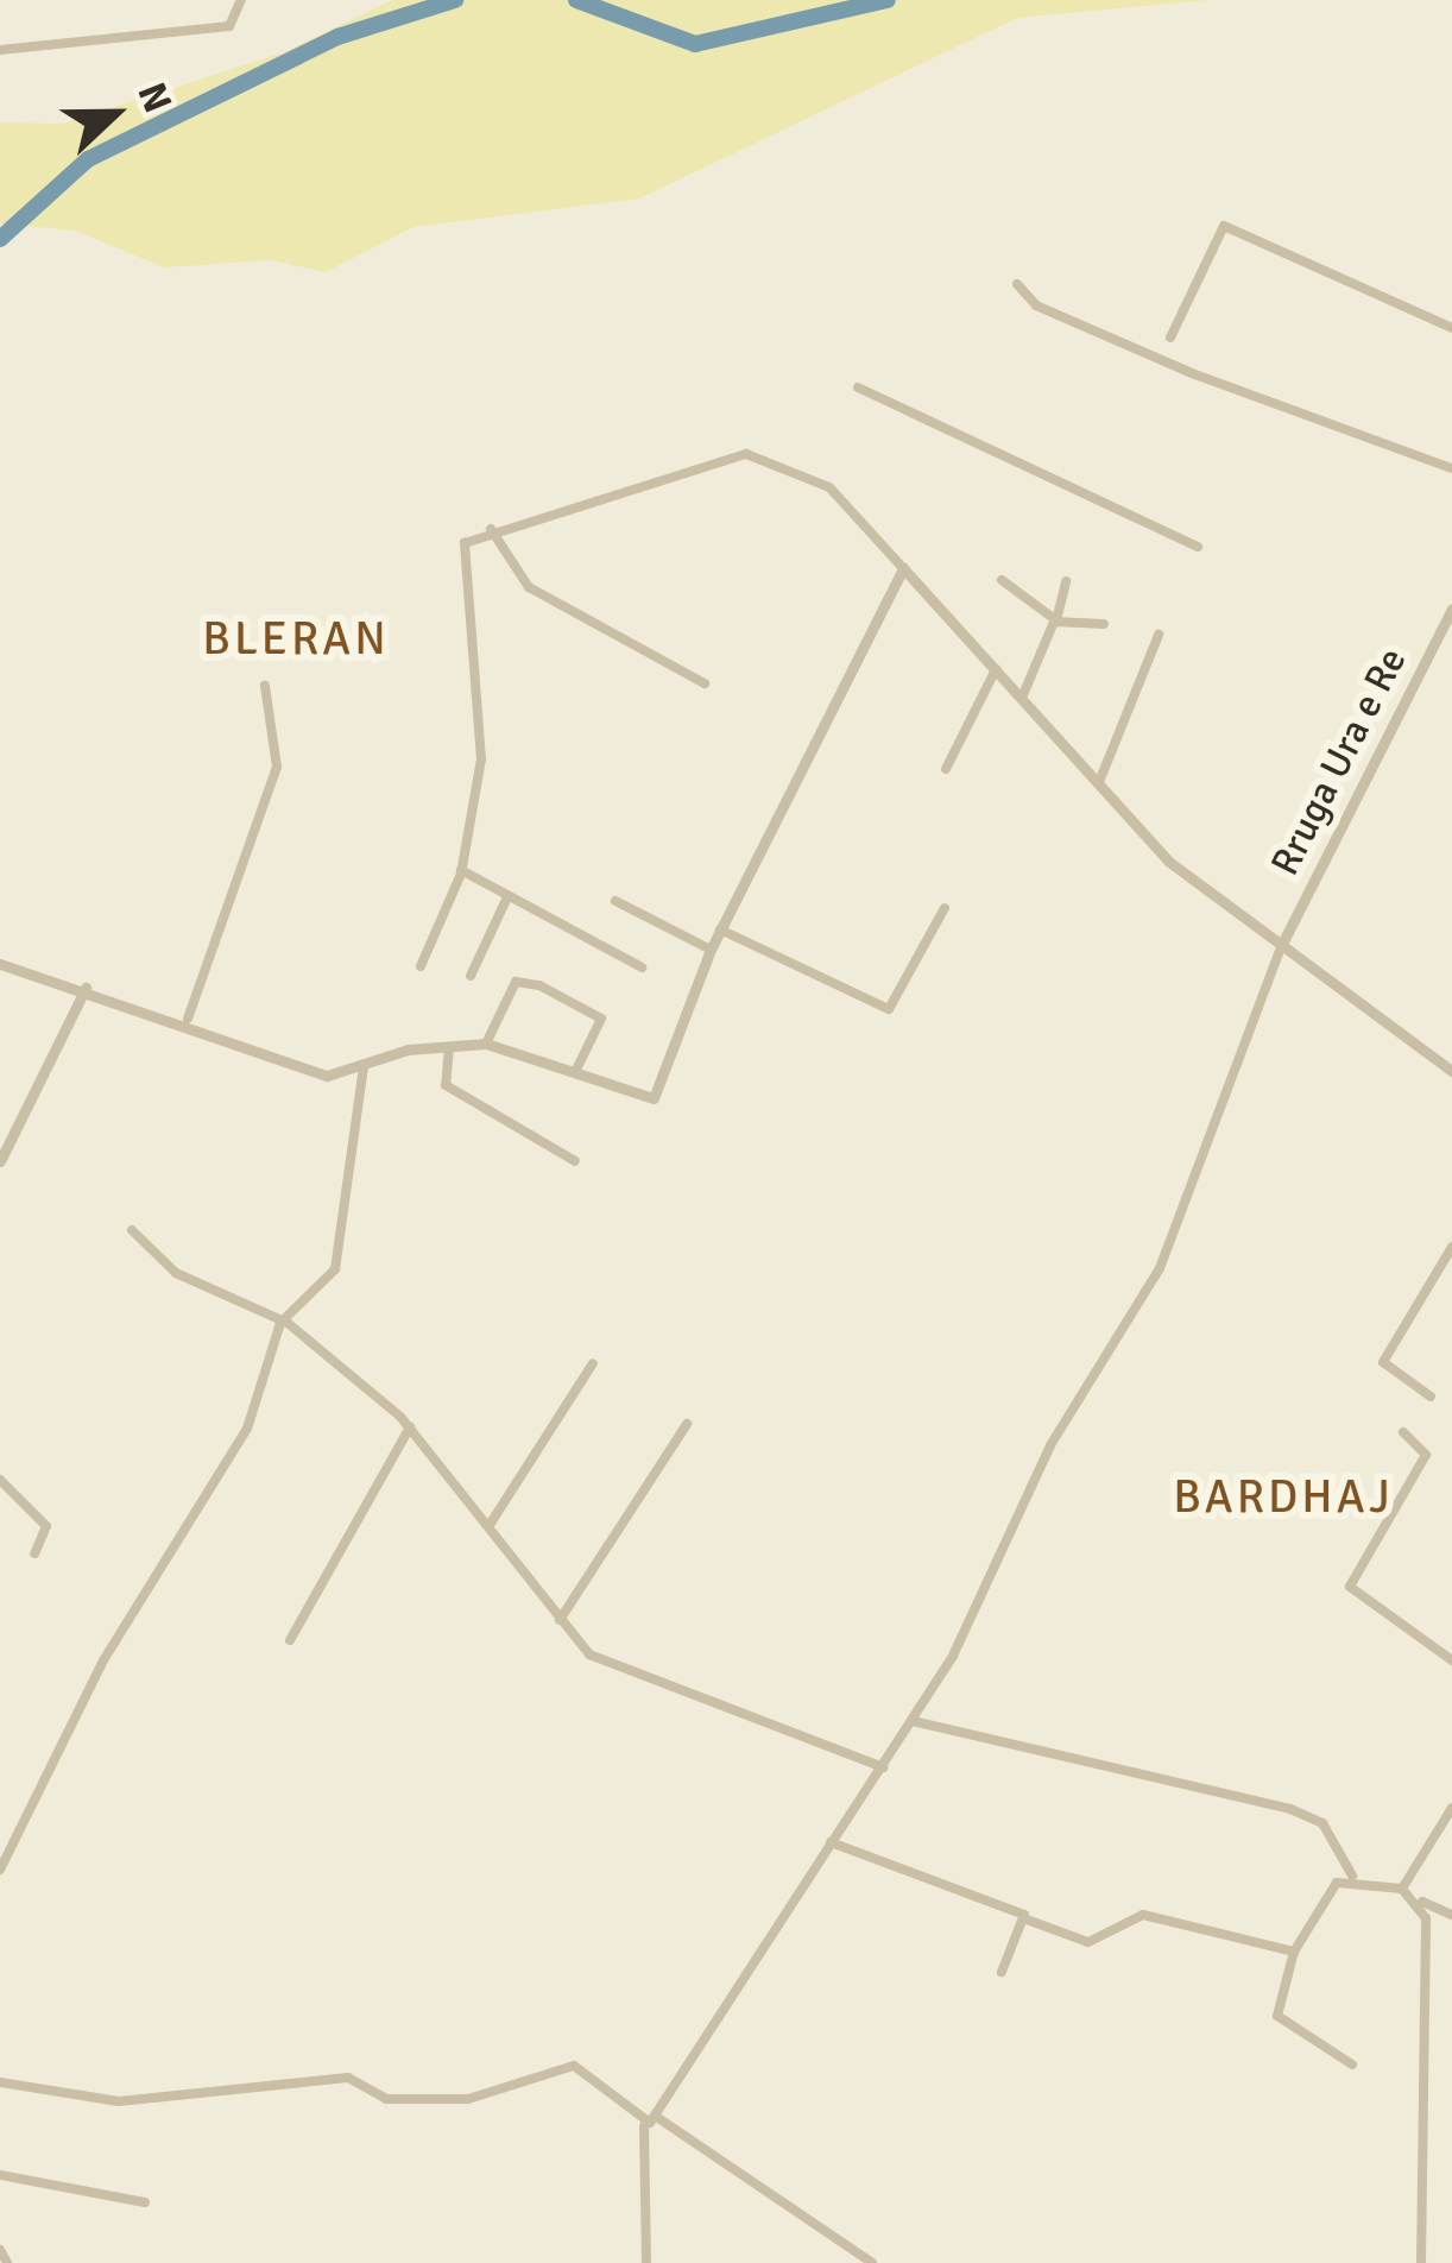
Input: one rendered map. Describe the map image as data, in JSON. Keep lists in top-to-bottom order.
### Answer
{
  "streets": {
    "street": ["Rruga Ura e Re"]
  },
  "districts": ["BLERAN", "BARDHAJ"],
  "north": "right"
}
